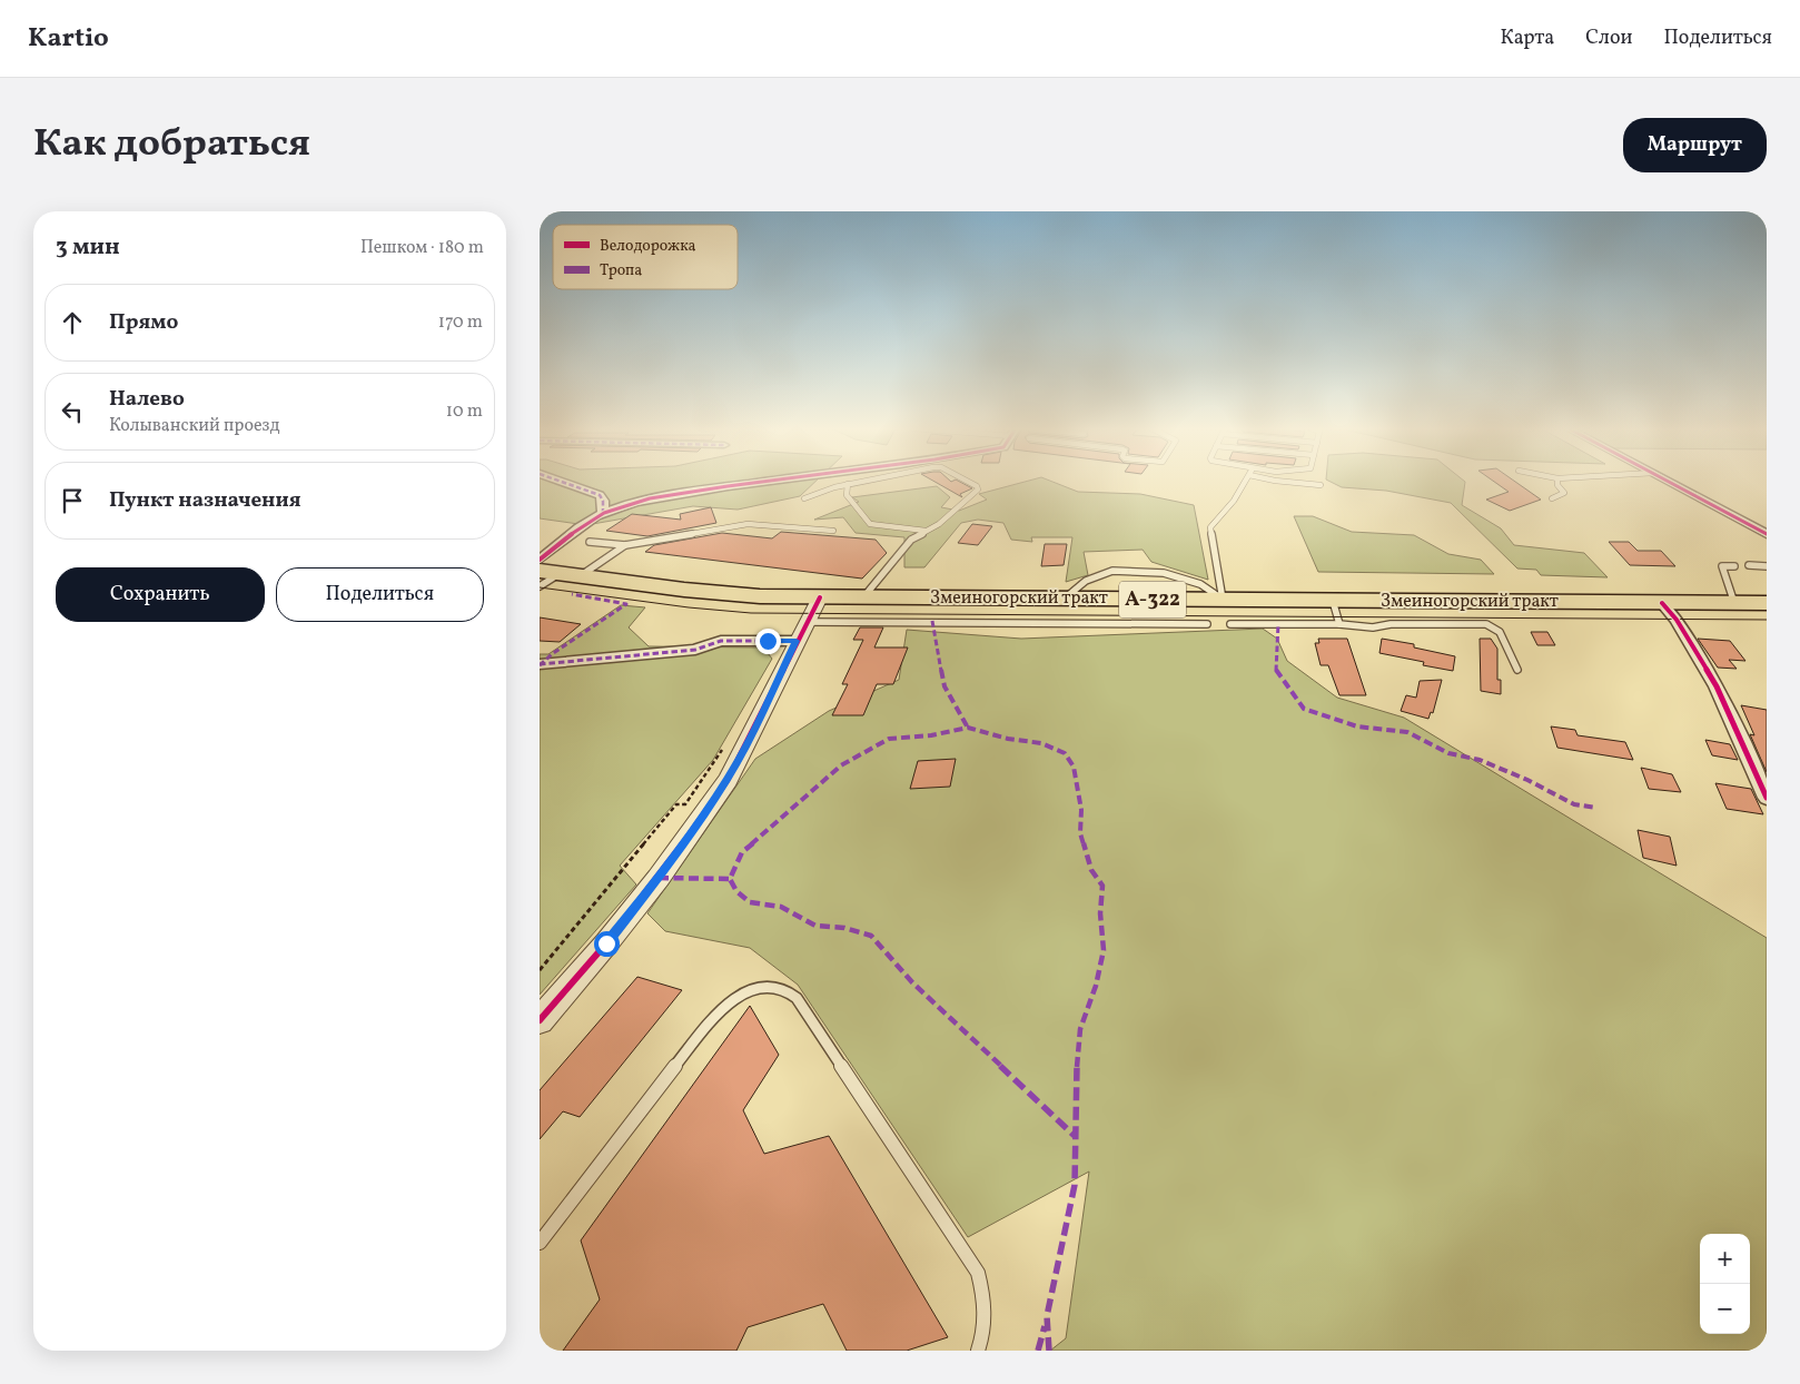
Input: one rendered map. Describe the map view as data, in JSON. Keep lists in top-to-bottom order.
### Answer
{
  "streets": {
    "highway": ["Змеиногорский тракт", "А-322"]
  },
  "legend": ["Велодорожка", "Тропа"],
  "page": {
    "header": "Kartio",
    "nav": ["Карта", "Слои", "Поделиться"],
    "title": "Как добраться",
    "buttons": [
      "Маршрут",
      ["Сохранить", "Поделиться"]
    ],
    "heading": ["3 мин", "Пешком · 180 m"],
    "list": [
      ["Прямо", "170 m"],
      ["Налево", "Колыванский проезд", "10 m"],
      "Пункт назначения"
    ],
    "map_buttons": ["+", "−"]
  }
}
